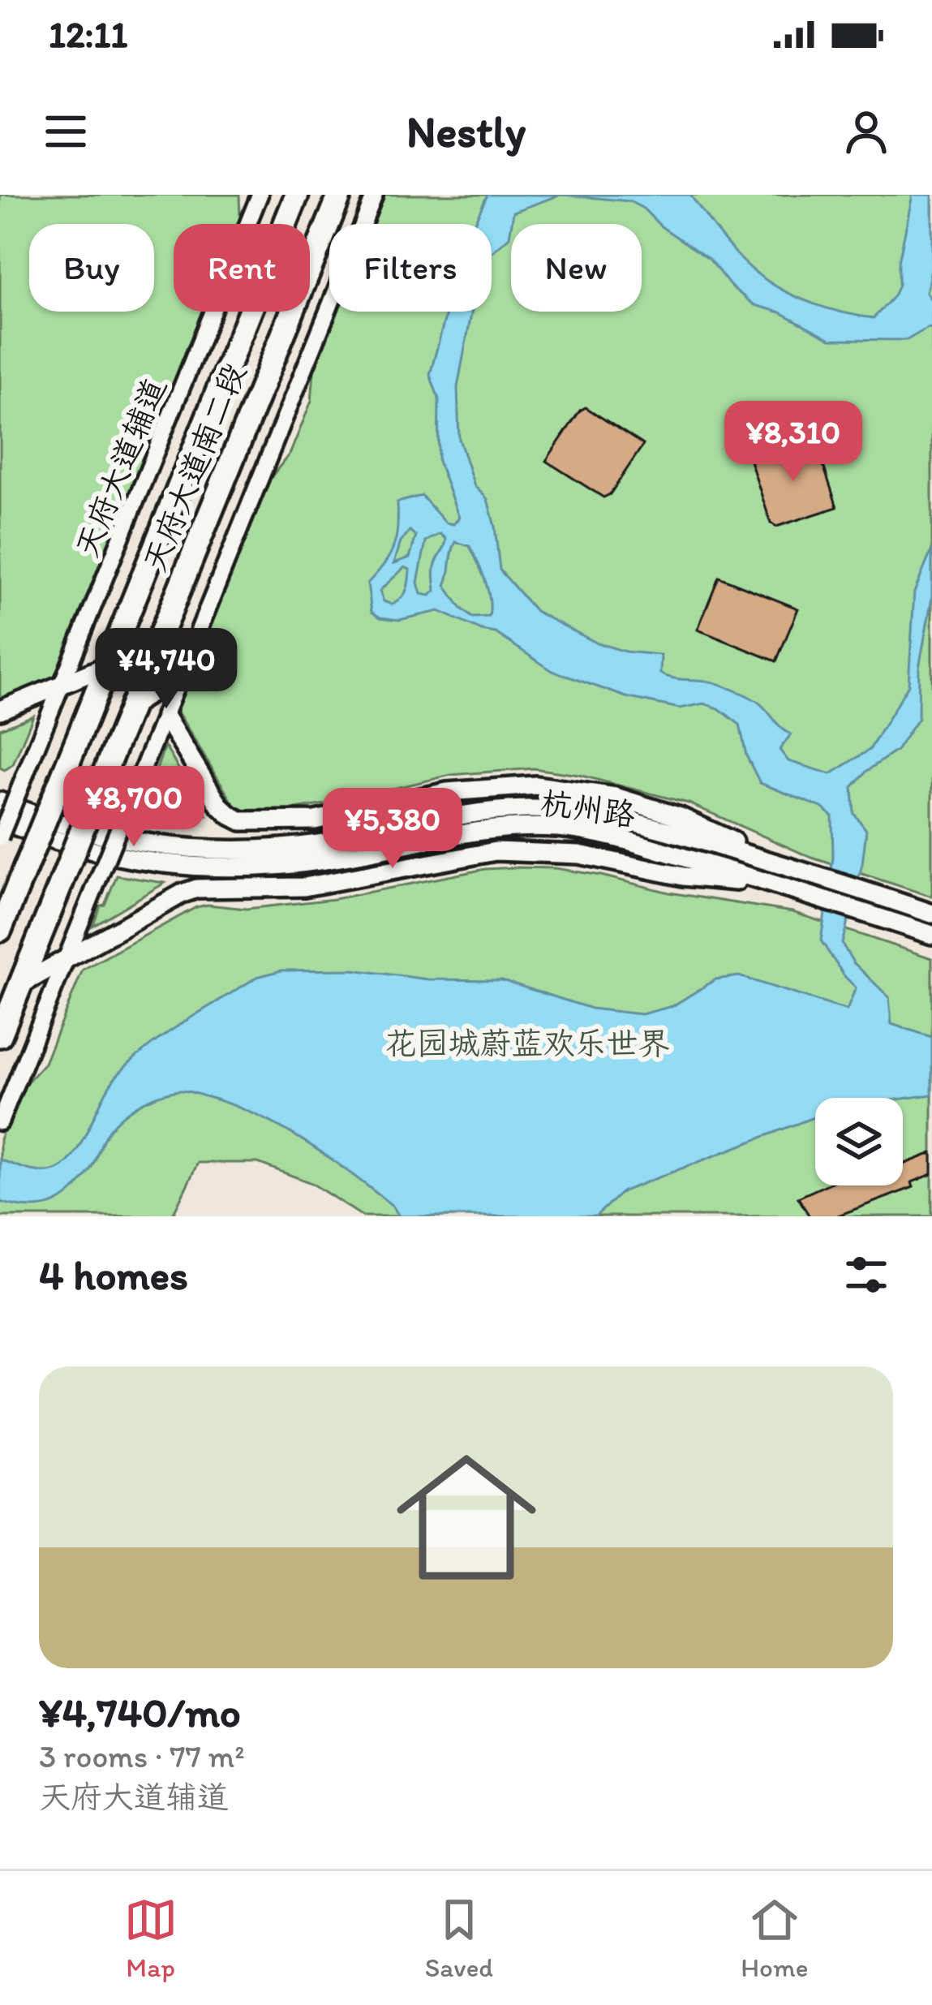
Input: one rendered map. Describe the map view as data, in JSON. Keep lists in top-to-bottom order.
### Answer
{
  "streets": {
    "highway": ["天府大道南二段"],
    "main road": ["杭州路"],
    "street": ["天府大道辅道"]
  },
  "parks": ["花园城蔚蓝欢乐世界"],
  "page": {
    "status": "12:11",
    "header": "Nestly",
    "chip": [
      "Buy",
      "Rent",
      "Filters",
      "New"
    ],
    "price": [
      "¥8,310",
      "¥4,740",
      "¥8,700",
      "¥5,380"
    ],
    "heading": "4 homes",
    "list": [
      {
        "name": "¥4,740/mo",
        "note": "3 rooms · 77 m² · 天府大道辅道"
      }
    ],
    "tabs": ["Map", "Saved", "Home"]
  }
}
